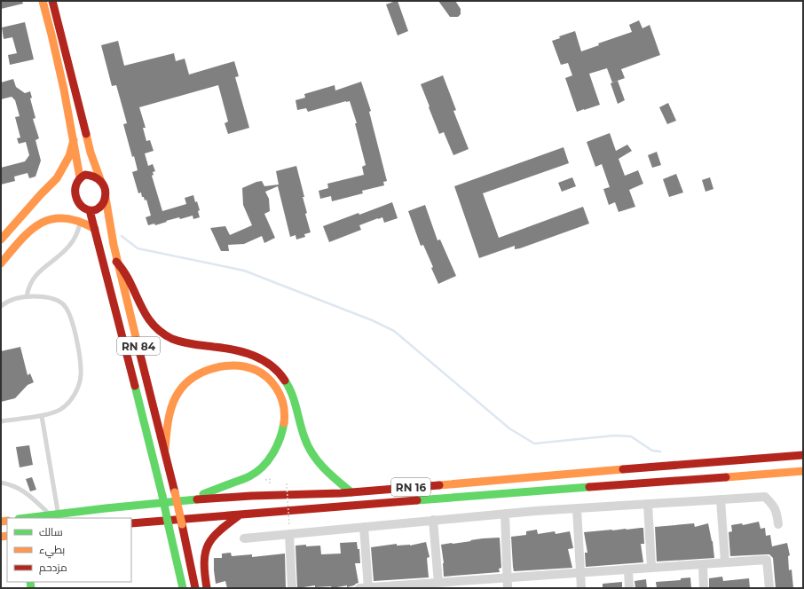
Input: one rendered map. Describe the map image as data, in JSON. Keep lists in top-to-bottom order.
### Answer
{
  "streets": {
    "main road": ["RN 84", "RN 16"]
  },
  "legend": ["سالك", "بطيء", "مزدحم"]
}
